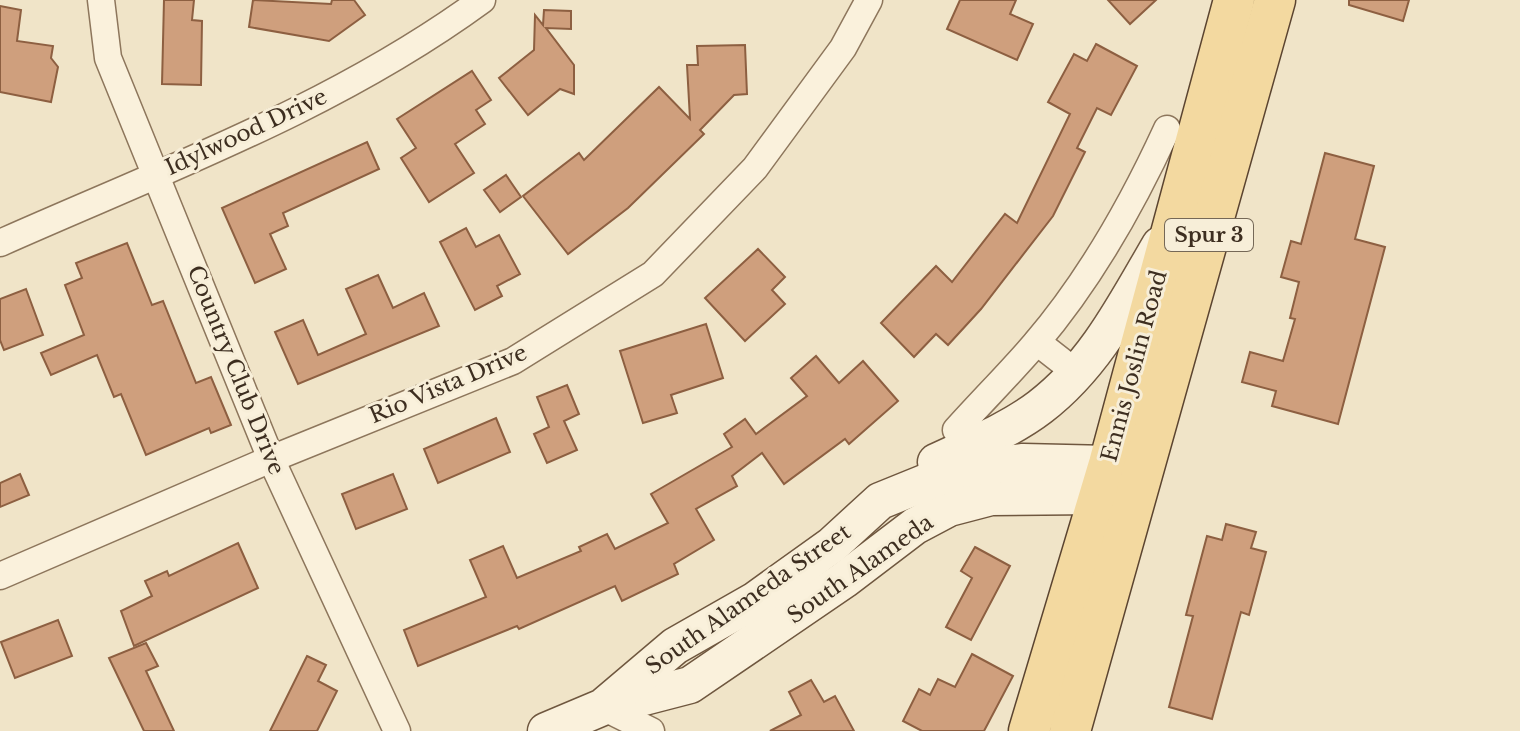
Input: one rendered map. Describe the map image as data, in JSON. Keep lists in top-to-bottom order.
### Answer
{
  "streets": {
    "main road": [
      "Spur 3",
      "Ennis Joslin Road",
      "South Alameda",
      "South Alameda Street"
    ],
    "street": ["Idylwood Drive", "Country Club Drive", "Rio Vista Drive"]
  },
  "crossings": [
    ["Idylwood Drive", "Country Club Drive"],
    ["Ennis Joslin Road", "South Alameda"],
    ["Ennis Joslin Road", "South Alameda Street"],
    ["Country Club Drive", "Rio Vista Drive"],
    ["South Alameda", "South Alameda Street"]
  ]
}
